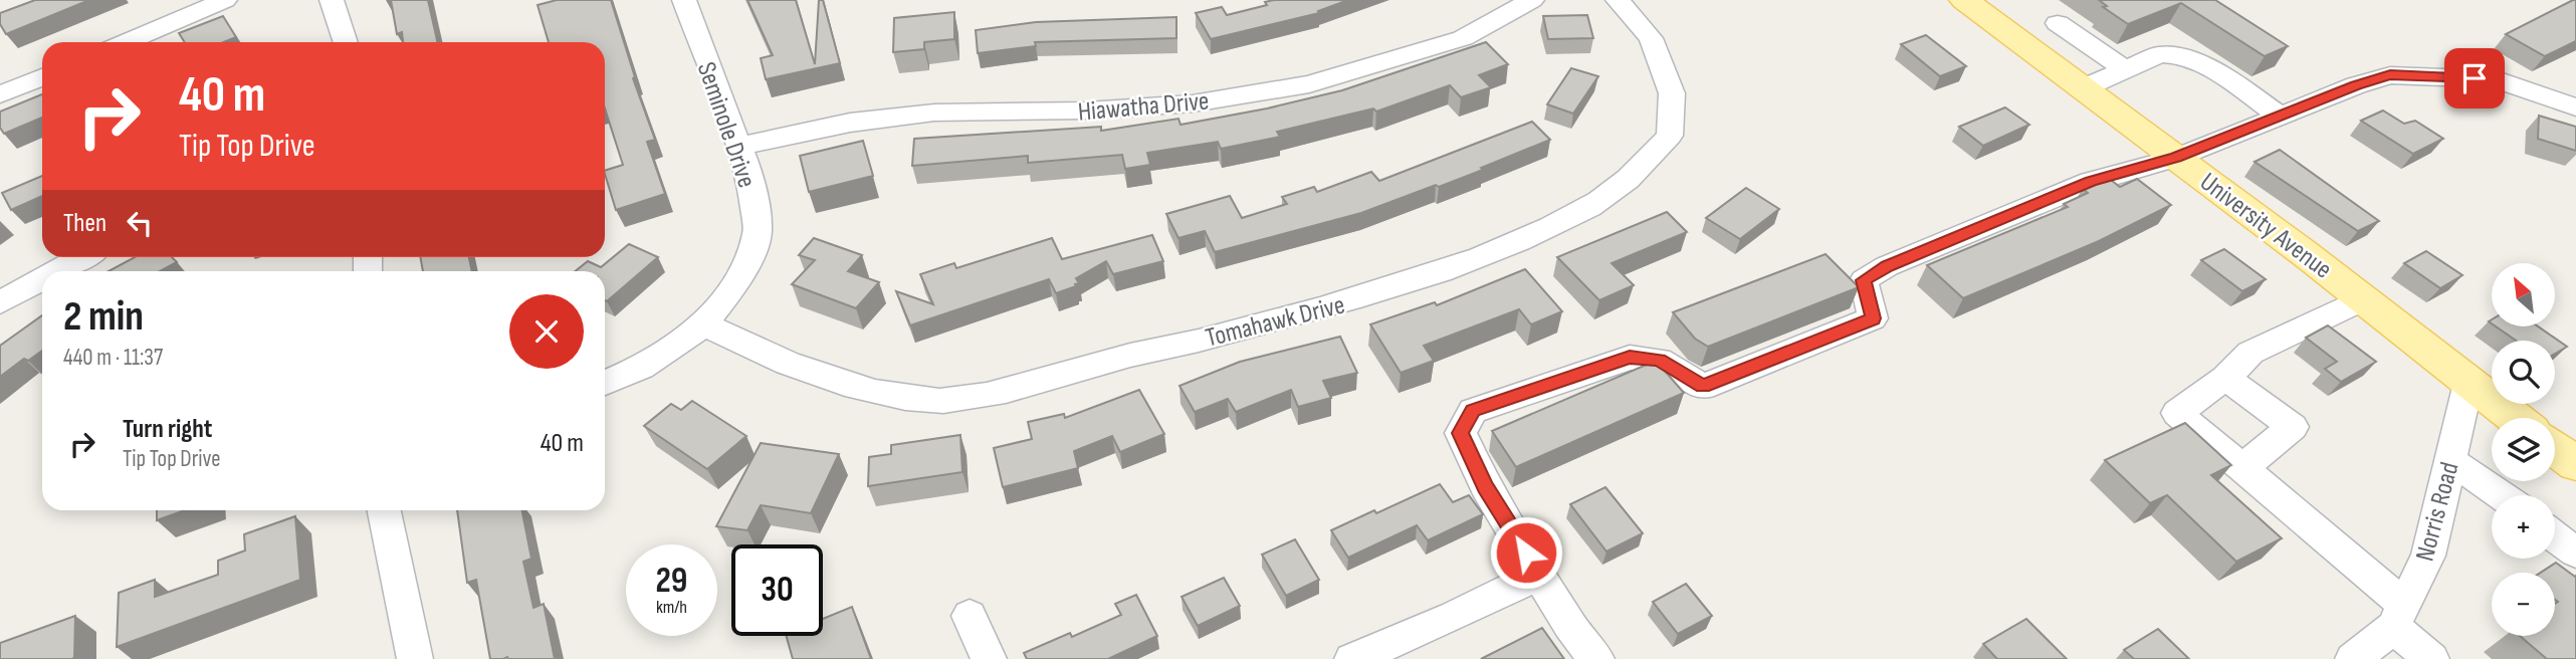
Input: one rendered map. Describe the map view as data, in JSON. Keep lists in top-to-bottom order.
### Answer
{
  "streets": {
    "main road": ["University Avenue"],
    "street": [
      "Hiawatha Drive",
      "Seminole Drive",
      "Tomahawk Drive",
      "Norris Road"
    ]
  },
  "crossings": [
    ["Hiawatha Drive", "Seminole Drive"],
    ["Seminole Drive", "Tomahawk Drive"],
    ["University Avenue", "Norris Road"]
  ],
  "north": "top left",
  "page": {
    "turn": ["40 m", "Tip Top Drive"],
    "then": "Then",
    "map_buttons": ["+", "−"],
    "heading": ["2 min", "440 m · 11:37"],
    "list": [
      {
        "name": "Turn right",
        "note": "Tip Top Drive",
        "value": "40 m"
      }
    ],
    "speed": "29 km/h",
    "limit": "30"
  }
}
